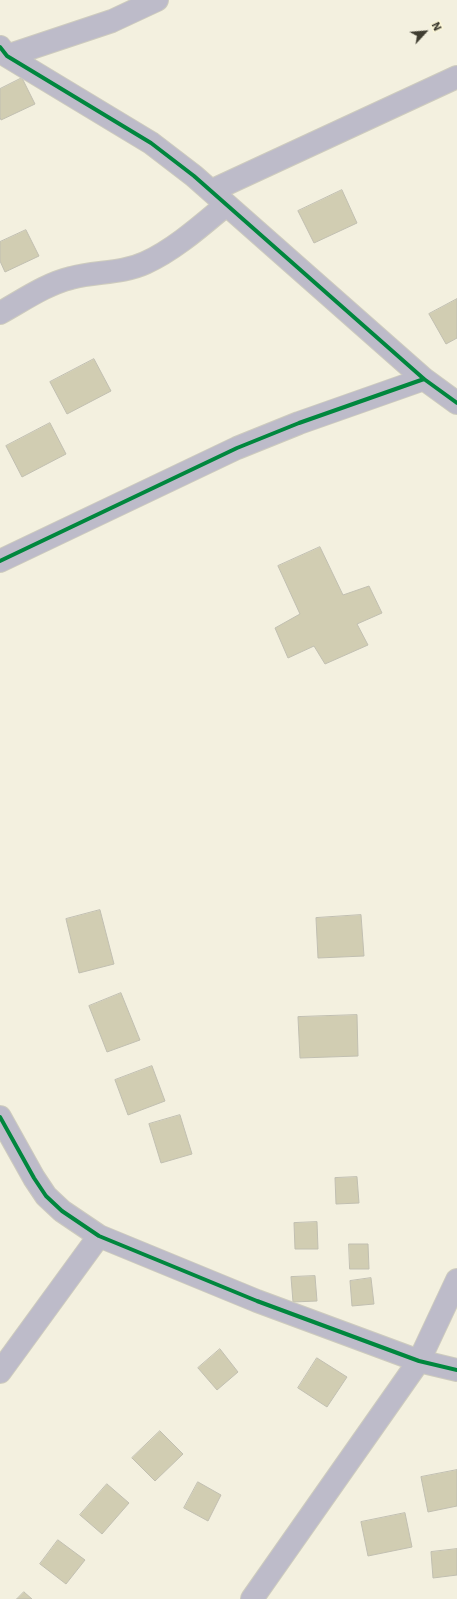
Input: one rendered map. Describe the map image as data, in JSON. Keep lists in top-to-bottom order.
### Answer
{
  "north": "top right"
}
